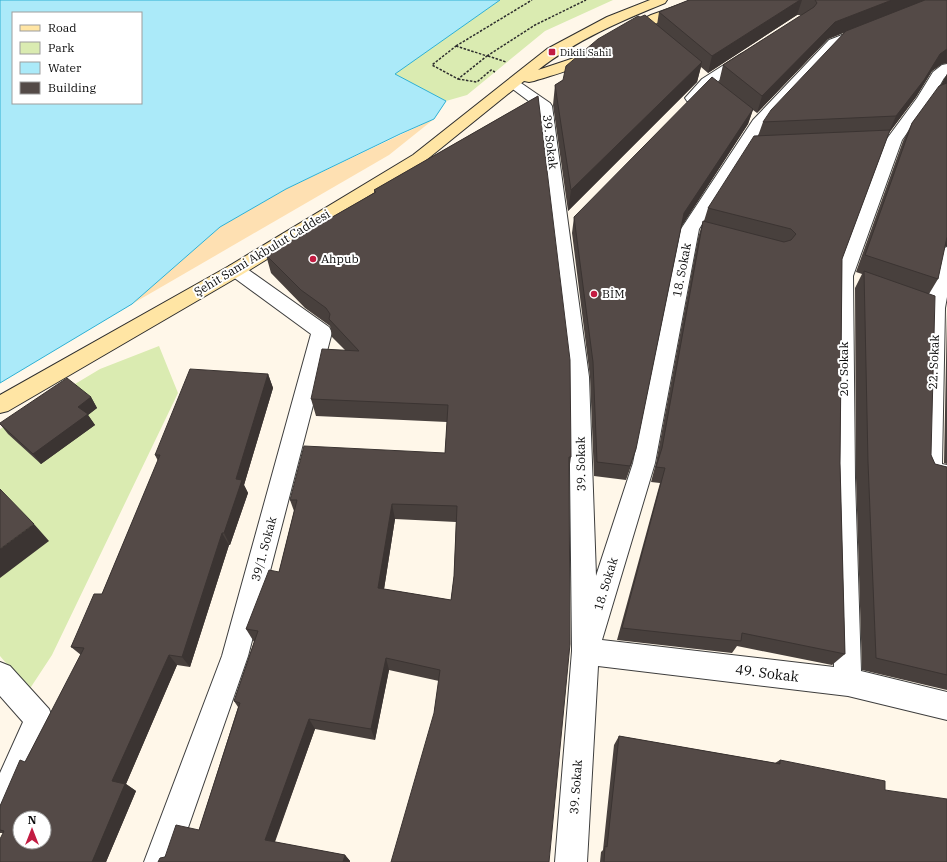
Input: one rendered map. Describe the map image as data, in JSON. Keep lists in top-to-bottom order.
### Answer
{
  "streets": {
    "main road": ["Şehit Sami Akbulut Caddesi"],
    "street": [
      "39. Sokak",
      "18. Sokak",
      "22. Sokak",
      "20. Sokak",
      "39/1. Sokak",
      "49. Sokak"
    ]
  },
  "crossings": [
    ["39. Sokak", "Şehit Sami Akbulut Caddesi"],
    ["39. Sokak", "18. Sokak"],
    ["39. Sokak", "49. Sokak"],
    ["Şehit Sami Akbulut Caddesi", "39/1. Sokak"],
    ["18. Sokak", "49. Sokak"],
    ["20. Sokak", "49. Sokak"]
  ],
  "places": {
    "transit": ["Dikili Sahil"],
    "other": ["Ahpub", "BİM"]
  },
  "legend": [
    "Road",
    "Park",
    "Water",
    "Building"
  ],
  "north": "top"
}
